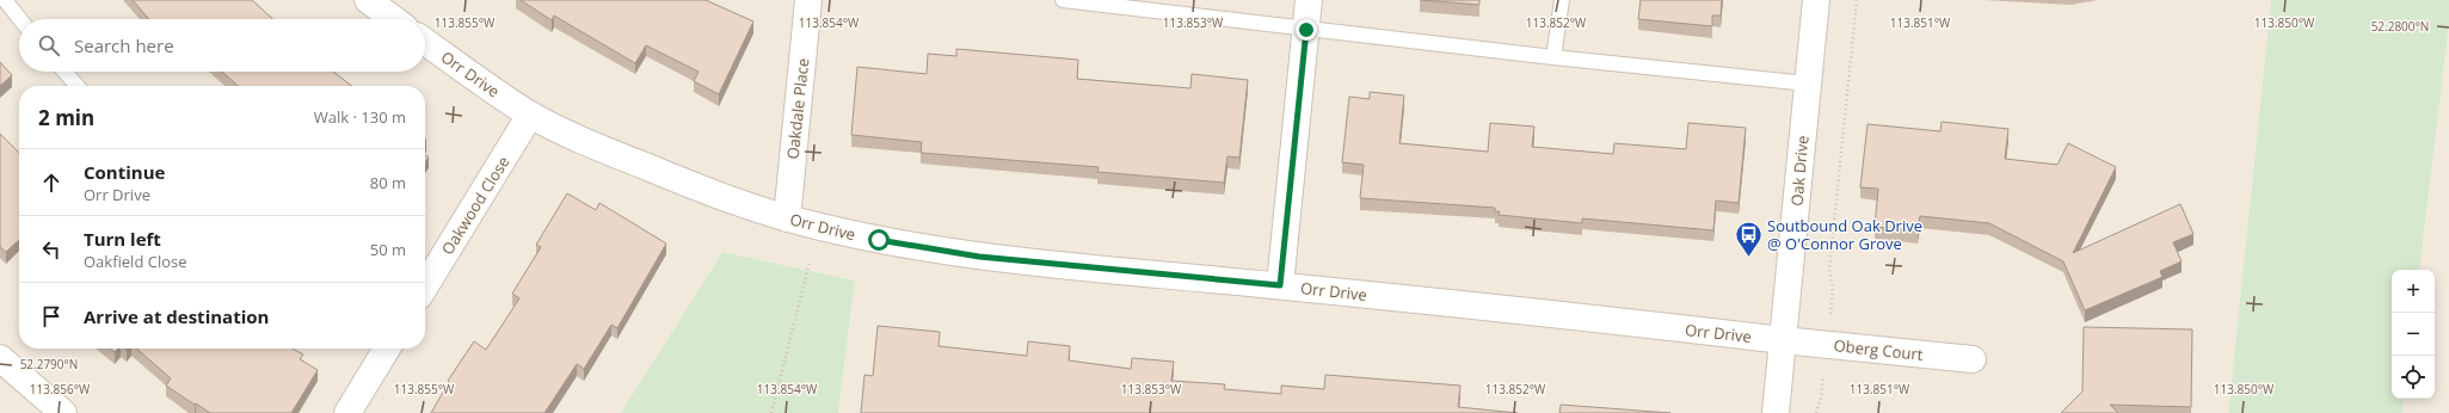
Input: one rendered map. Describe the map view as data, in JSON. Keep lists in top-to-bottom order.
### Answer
{
  "streets": {
    "street": [
      "Orr Drive",
      "Oakdale Place",
      "Oak Drive",
      "Oakwood Close",
      "Oberg Court"
    ]
  },
  "crossings": [
    ["Orr Drive", "Oakdale Place"],
    ["Orr Drive", "Oak Drive"],
    ["Orr Drive", "Oakwood Close"],
    ["Orr Drive", "Oberg Court"],
    ["Oak Drive", "Oberg Court"]
  ],
  "places": {
    "bus stop": ["Soutbound Oak Drive @ O'Connor Grove"]
  },
  "page": {
    "search": "Search here",
    "heading": ["2 min", "Walk · 130 m"],
    "list": [
      ["Continue", "Orr Drive", "80 m"],
      ["Turn left", "Oakfield Close", "50 m"],
      "Arrive at destination"
    ],
    "map_buttons": ["+", "−"]
  },
  "coordinates": [
    "113.855°W",
    "113.854°W",
    "113.853°W",
    "113.852°W",
    "113.851°W",
    "113.850°W",
    "52.2800°N",
    "52.2790°N",
    "113.856°W"
  ]
}
